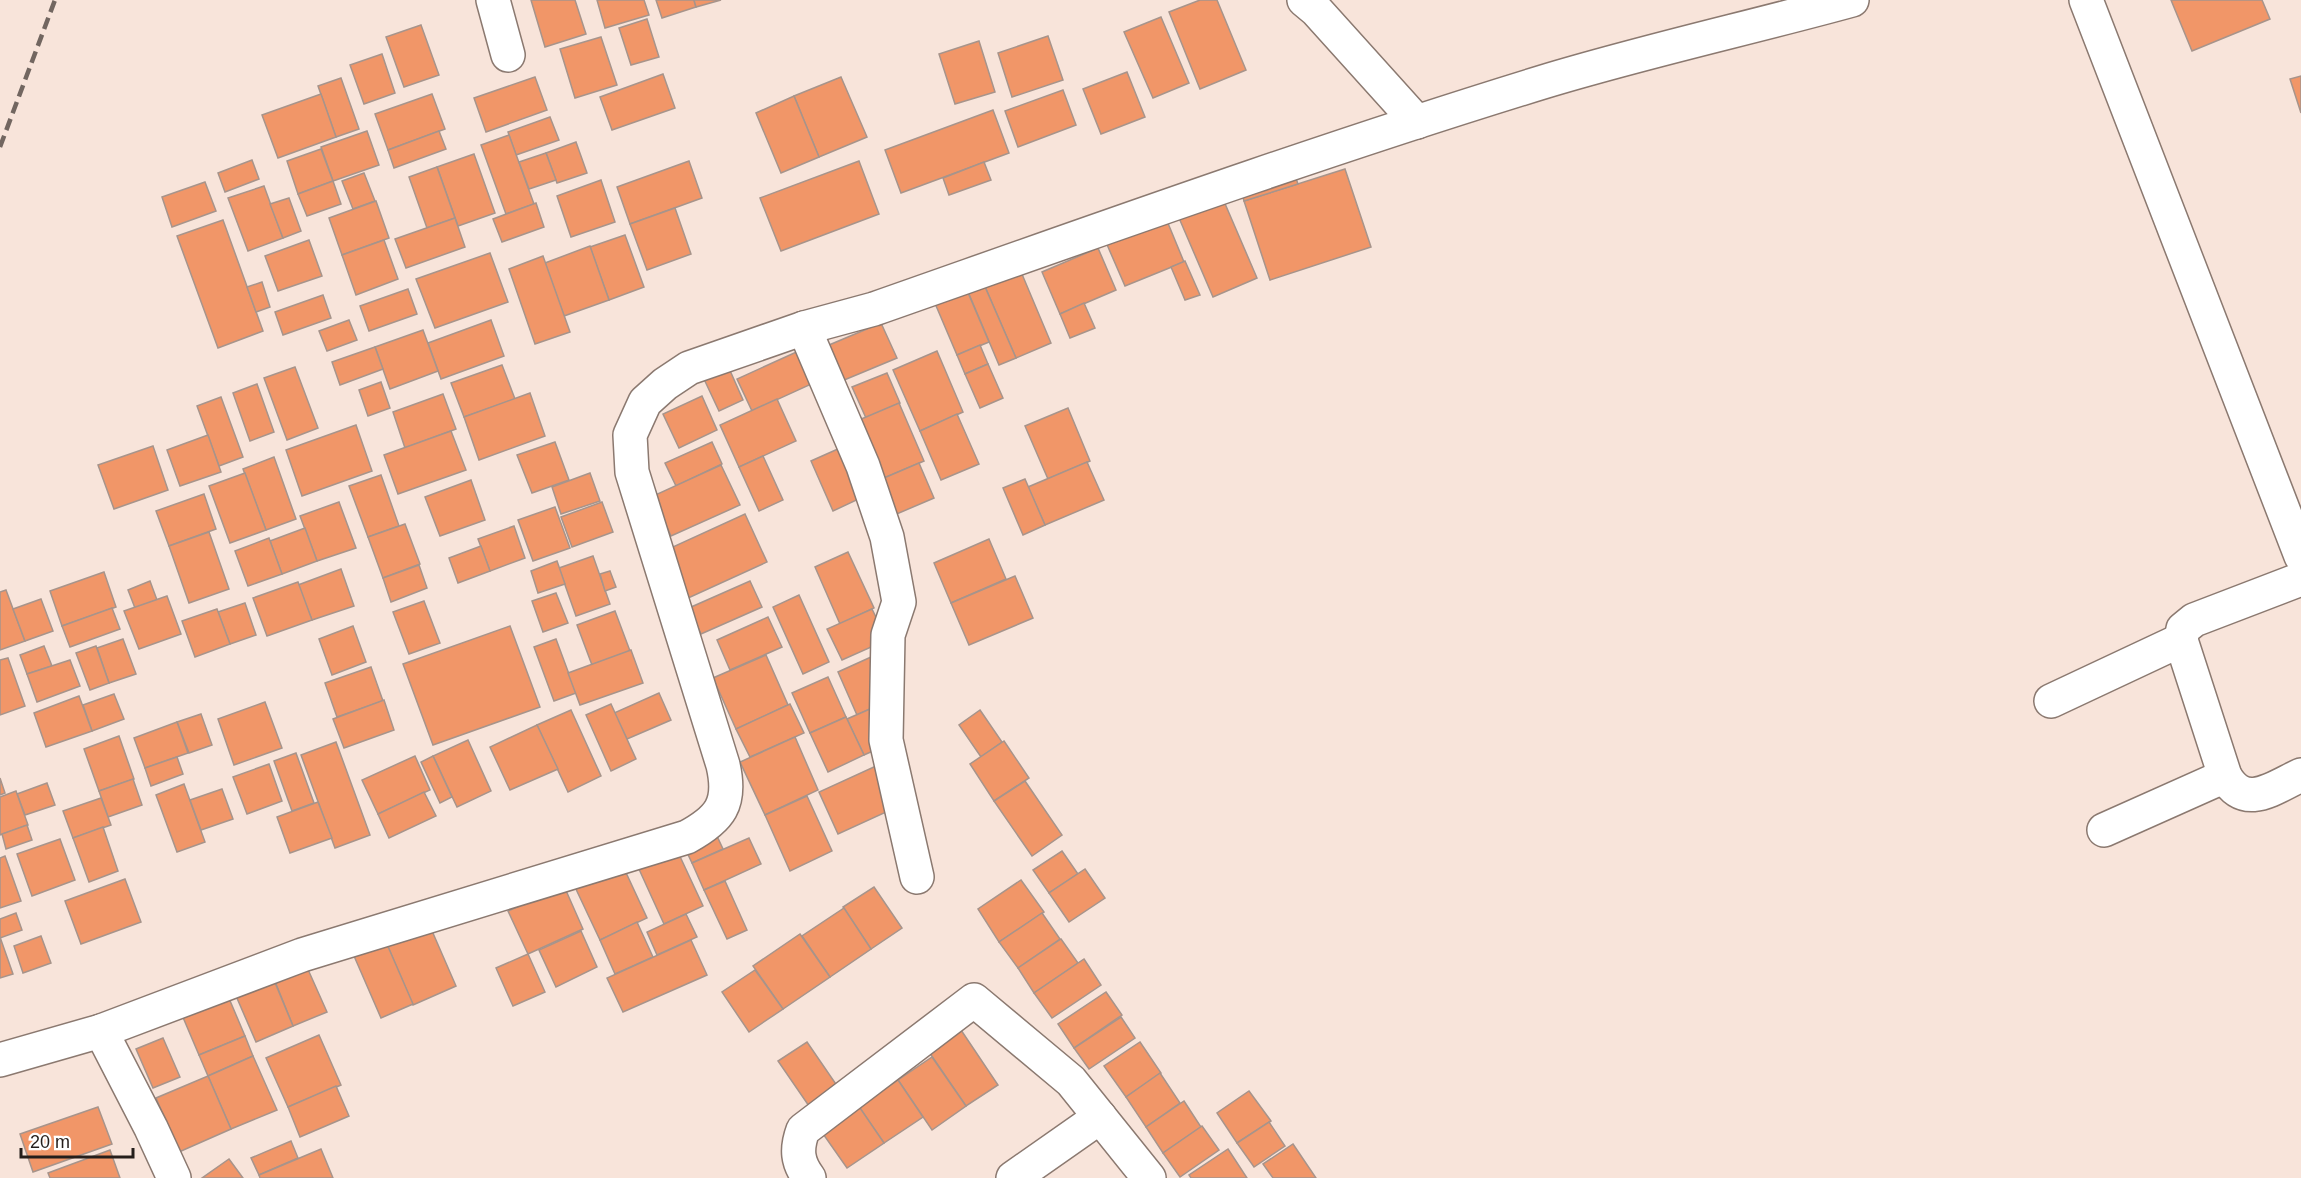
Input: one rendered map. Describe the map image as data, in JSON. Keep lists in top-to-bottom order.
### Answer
{
  "scale_bar": "20 m"
}
